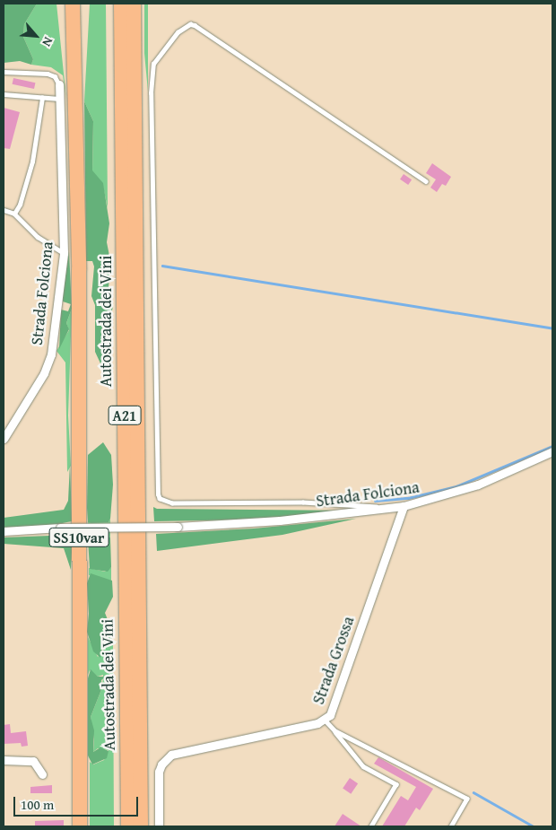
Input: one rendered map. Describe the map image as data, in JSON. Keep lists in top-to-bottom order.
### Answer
{
  "streets": {
    "highway": ["Autostrada dei Vini", "A21", "SS10var"],
    "street": ["Strada Folciona", "Strada Grossa"]
  },
  "crossings": [
    ["Strada Folciona", "Strada Grossa"]
  ],
  "scale_bar": "100 m",
  "north": "bottom right"
}
